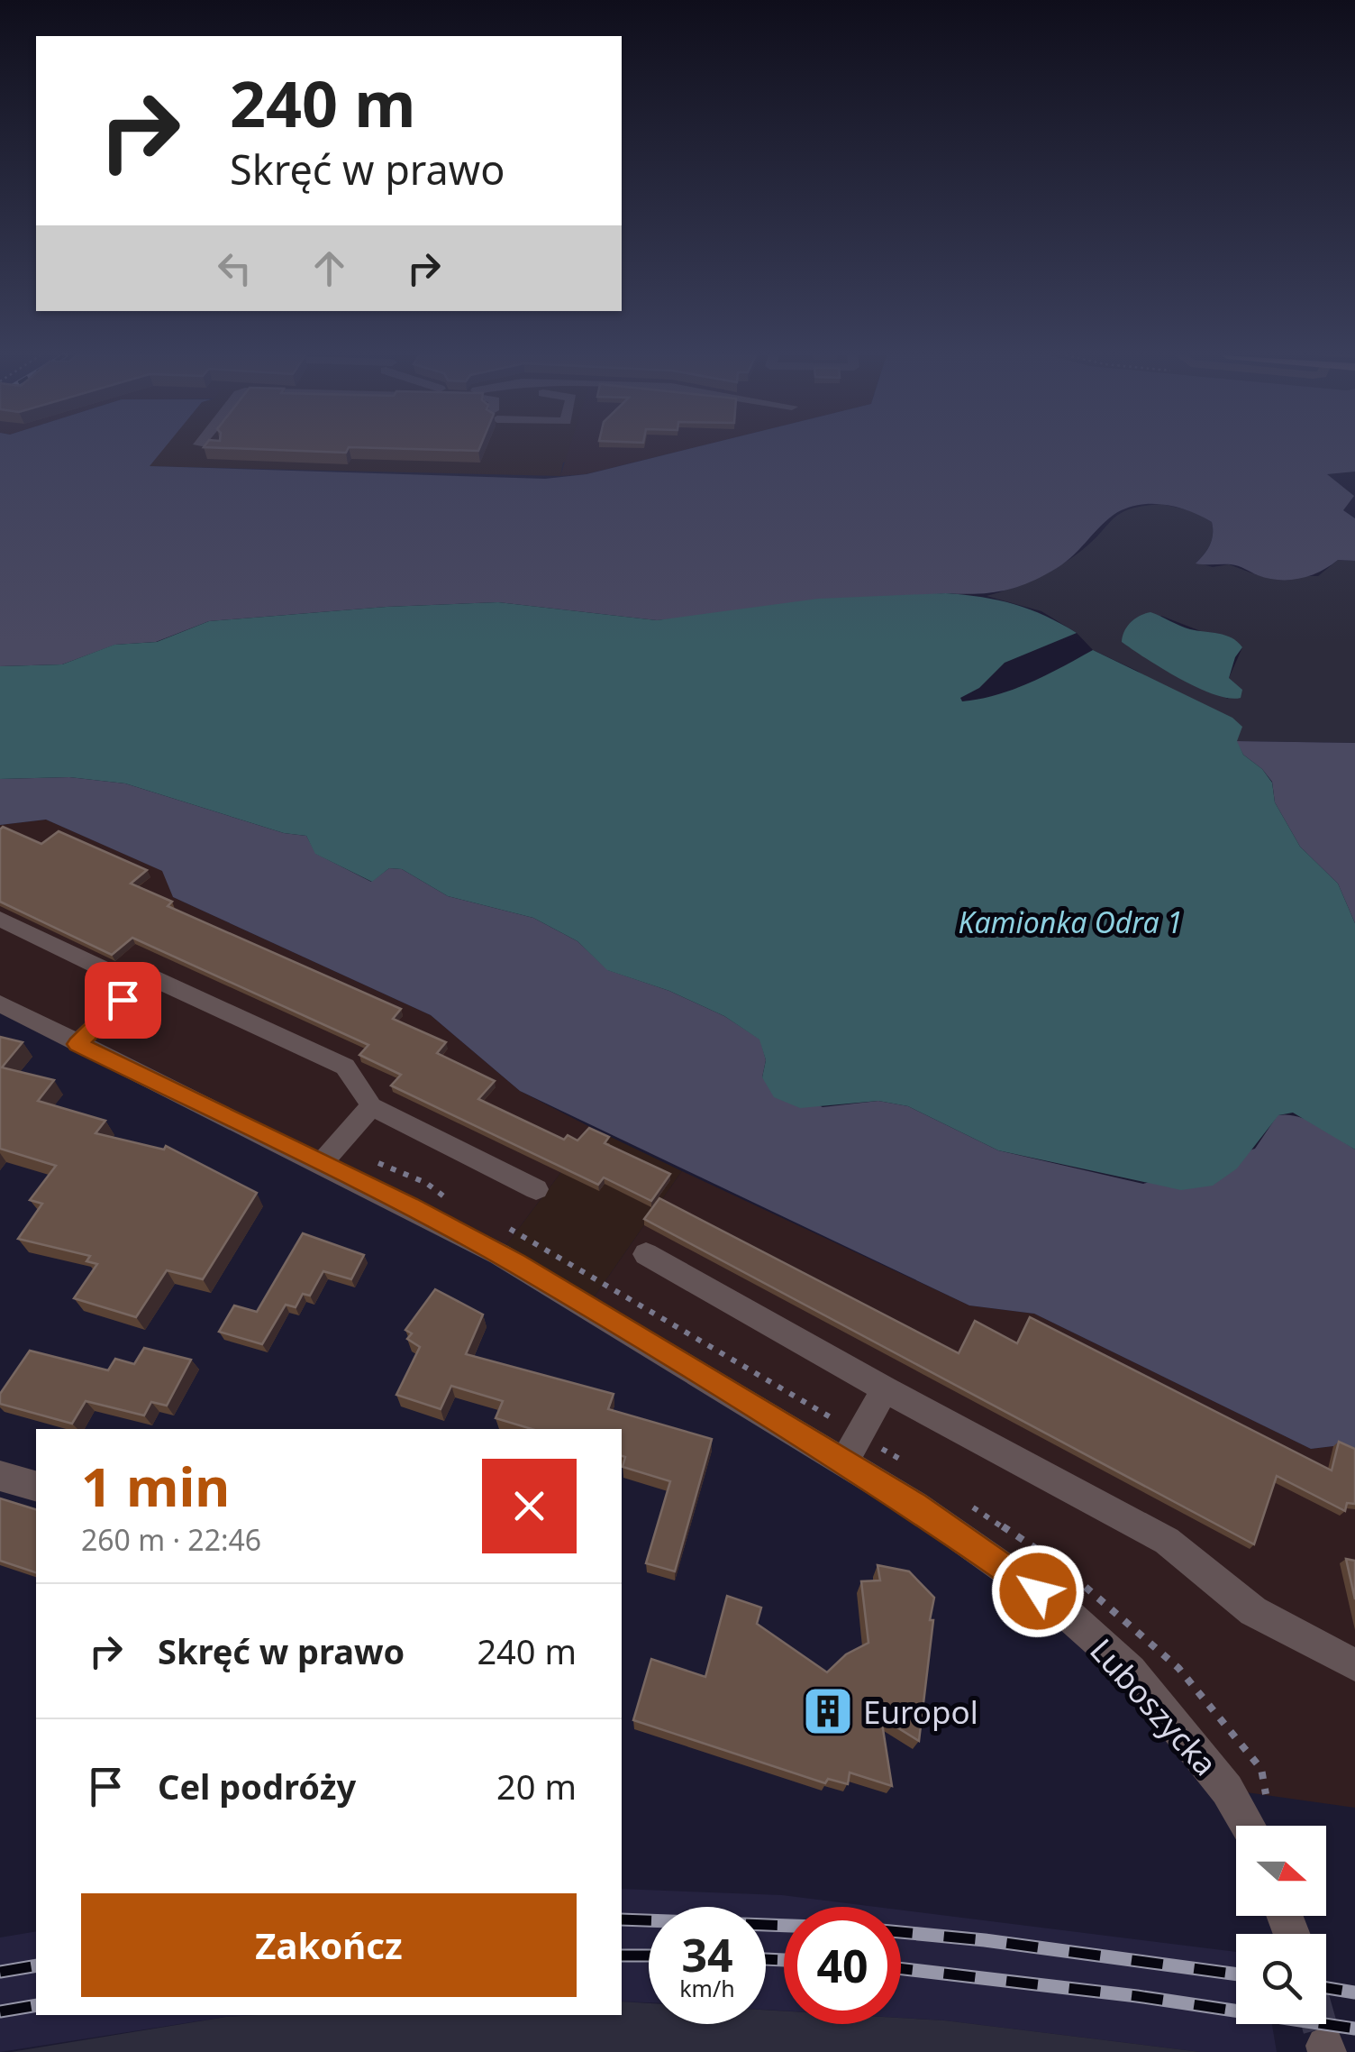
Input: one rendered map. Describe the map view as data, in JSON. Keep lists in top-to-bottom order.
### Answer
{
  "streets": {
    "street": ["Luboszycka"]
  },
  "water": ["Kamionka Odra 1"],
  "places": {
    "building": ["Europol"]
  },
  "north": "right",
  "page": {
    "turn": ["240 m", "Skręć w prawo"],
    "heading": ["1 min", "260 m · 22:46"],
    "list": [
      {
        "name": "Skręć w prawo",
        "value": "240 m"
      },
      {
        "name": "Cel podróży",
        "value": "20 m"
      }
    ],
    "buttons": "Zakończ",
    "speed": "34 km/h",
    "limit": "40"
  }
}
